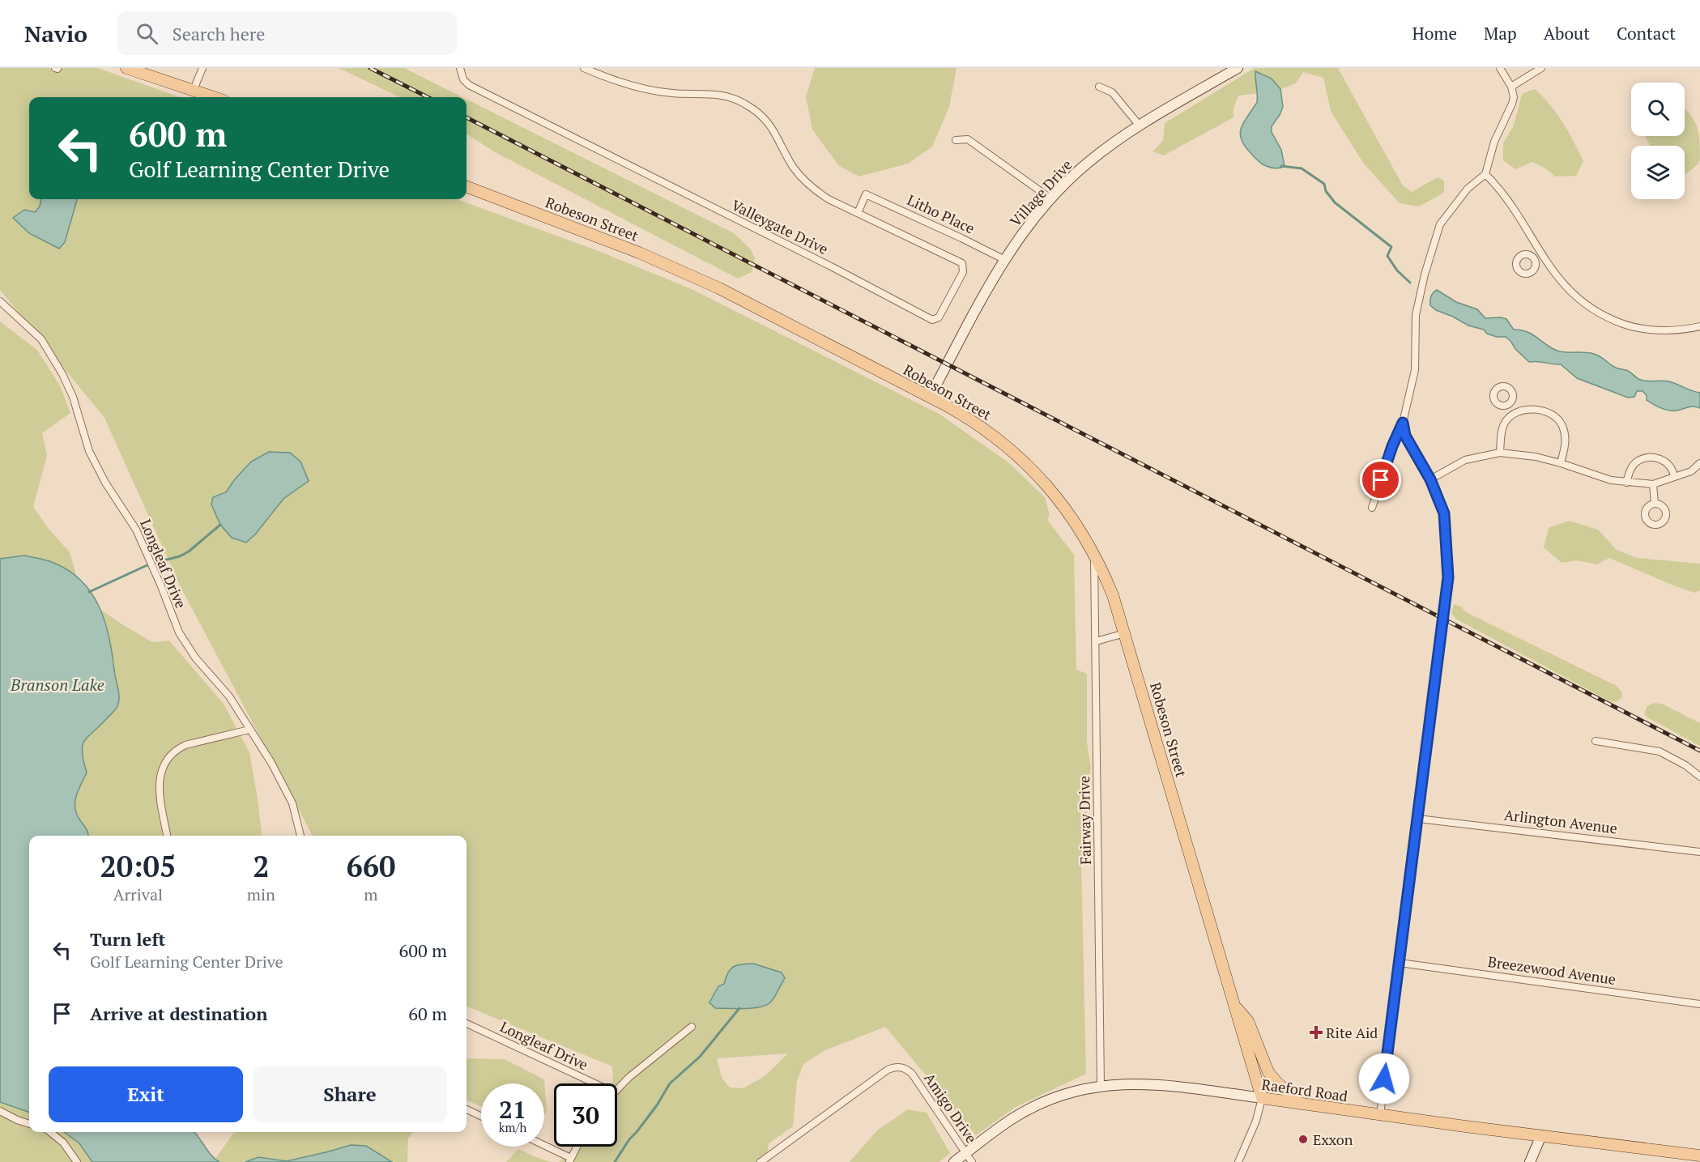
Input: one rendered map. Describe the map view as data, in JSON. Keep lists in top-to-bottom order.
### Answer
{
  "streets": {
    "main road": ["Village Drive", "Robeson Street", "Raeford Road"],
    "street": [
      "Litho Place",
      "Valleygate Drive",
      "Longleaf Drive",
      "Fairway Drive",
      "Arlington Avenue",
      "Breezewood Avenue",
      "Amigo Drive"
    ]
  },
  "crossings": [
    ["Village Drive", "Litho Place"],
    ["Village Drive", "Robeson Street"],
    ["Litho Place", "Valleygate Drive"],
    ["Robeson Street", "Fairway Drive"],
    ["Robeson Street", "Raeford Road"],
    ["Fairway Drive", "Raeford Road"],
    ["Raeford Road", "Amigo Drive"]
  ],
  "water": ["Branson Lake"],
  "places": {
    "health": ["Rite Aid"],
    "other": ["Exxon"]
  },
  "page": {
    "header": "Navio",
    "search": "Search here",
    "nav": [
      "Home",
      "Map",
      "About",
      "Contact"
    ],
    "turn": ["600 m", "Golf Learning Center Drive"],
    "eta": [
      "20:05",
      "Arrival",
      "2",
      "min",
      "660",
      "m"
    ],
    "list": [
      {
        "name": "Turn left",
        "note": "Golf Learning Center Drive",
        "value": "600 m"
      },
      {
        "name": "Arrive at destination",
        "value": "60 m"
      }
    ],
    "buttons": ["Exit", "Share"],
    "speed": "21 km/h",
    "limit": "30"
  }
}
